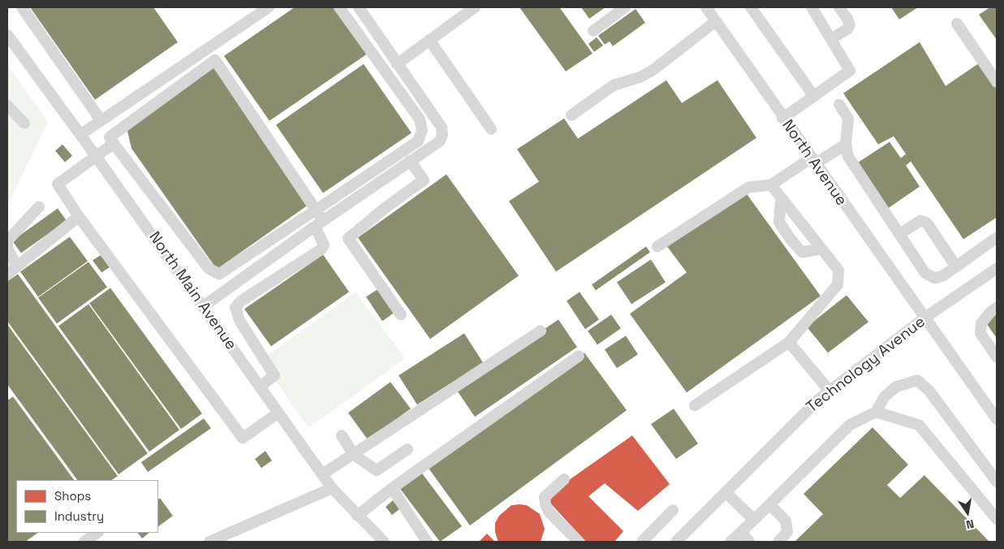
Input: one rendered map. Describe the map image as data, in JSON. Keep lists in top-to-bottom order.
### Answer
{
  "streets": {
    "street": ["North Avenue", "North Main Avenue", "Technology Avenue"]
  },
  "crossings": [
    ["North Avenue", "Technology Avenue"]
  ],
  "legend": ["Shops", "Industry"],
  "north": "bottom"
}
